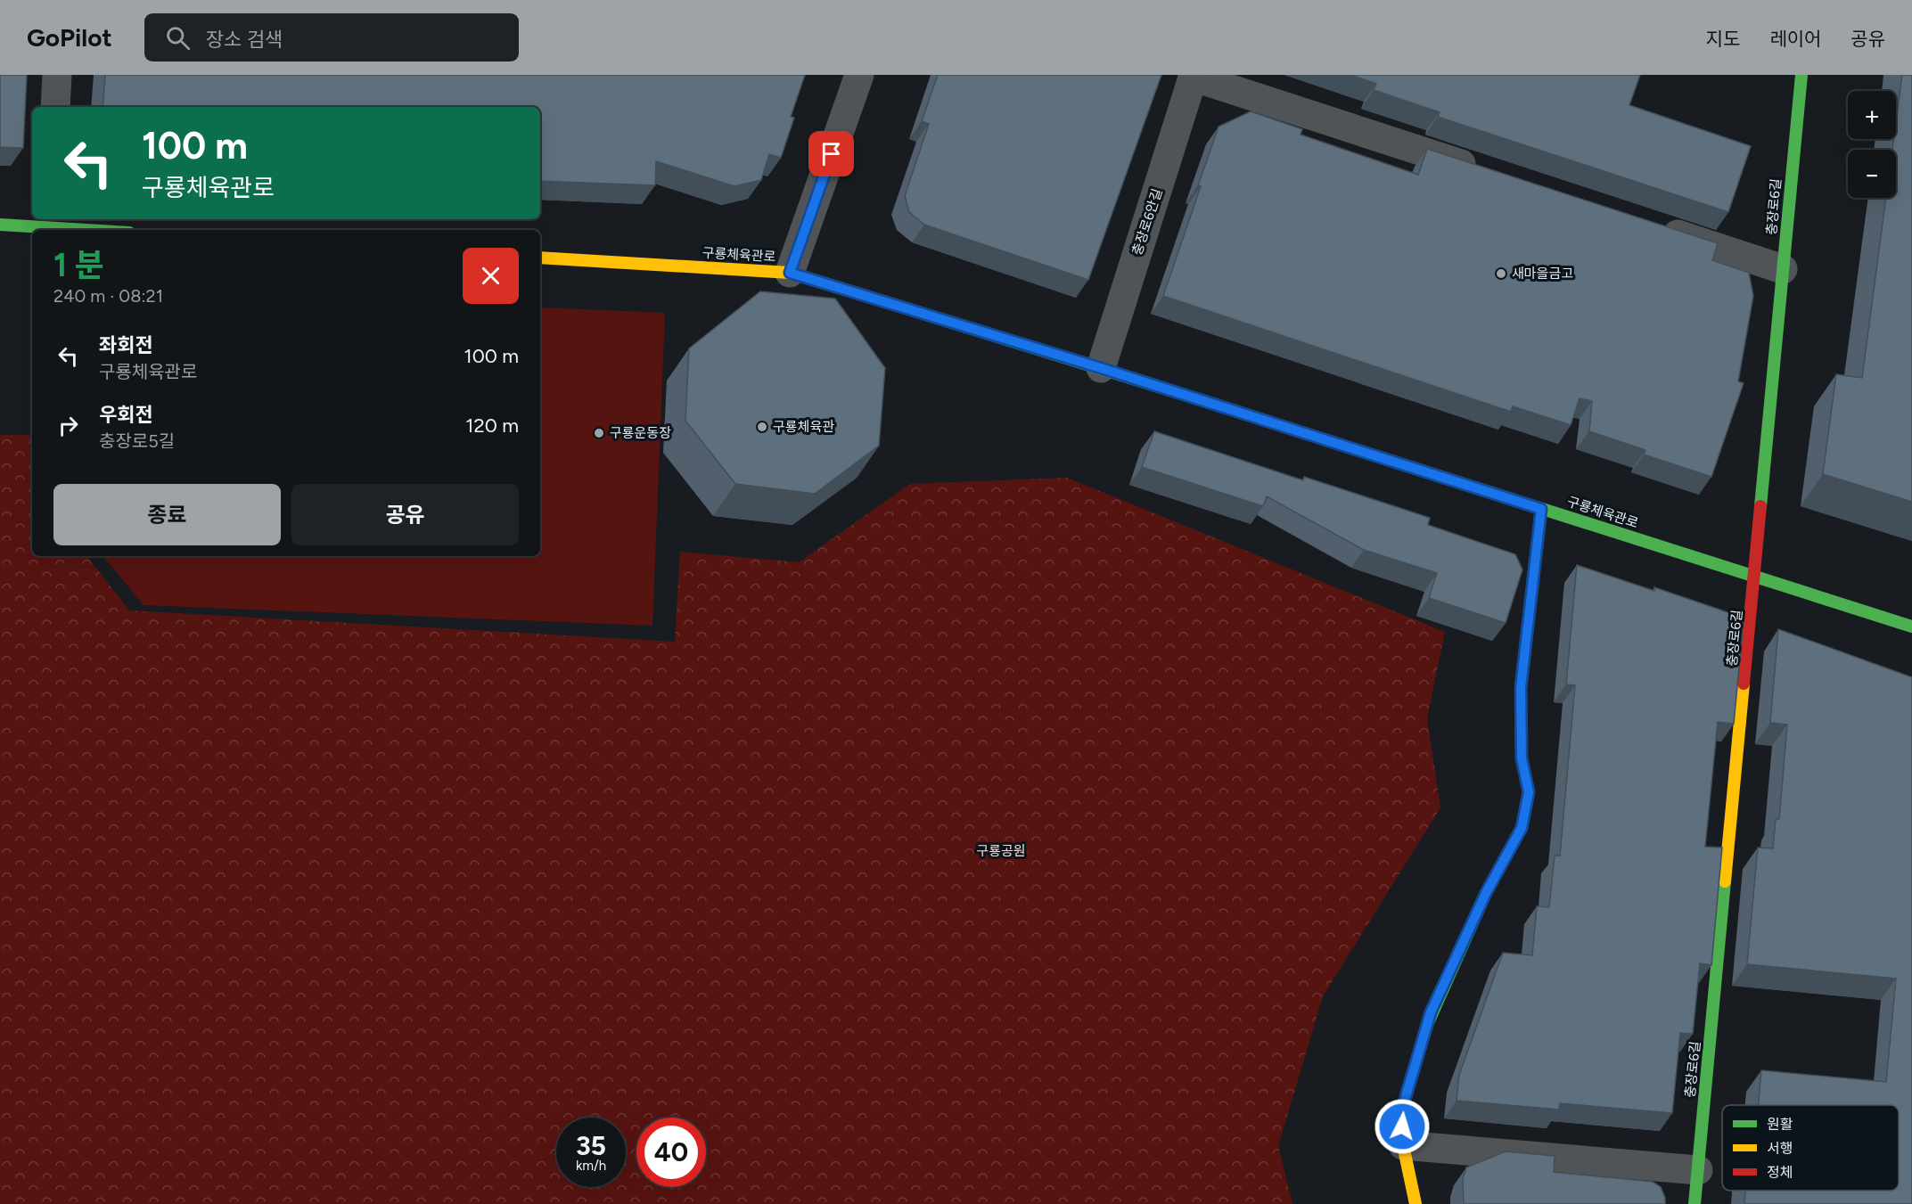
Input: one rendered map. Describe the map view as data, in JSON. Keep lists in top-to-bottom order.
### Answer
{
  "streets": {
    "street": ["충장로6길", "충장로6안길", "구룡체육관로"]
  },
  "crossings": [
    ["충장로6길", "구룡체육관로"],
    ["충장로6안길", "구룡체육관로"]
  ],
  "parks": ["구룡공원"],
  "places": ["새마을금고", "구룡체육관", "구룡운동장"],
  "legend": ["원활", "서행", "정체"],
  "page": {
    "header": "GoPilot",
    "search": "장소 검색",
    "nav": ["지도", "레이어", "공유"],
    "map_buttons": ["+", "−"],
    "turn": ["100 m", "구룡체육관로"],
    "heading": ["1 분", "240 m · 08:21"],
    "list": [
      {
        "name": "좌회전",
        "note": "구룡체육관로",
        "value": "100 m"
      },
      {
        "name": "우회전",
        "note": "충장로5길",
        "value": "120 m"
      }
    ],
    "buttons": ["종료", "공유"],
    "speed": "35 km/h",
    "limit": "40"
  }
}
